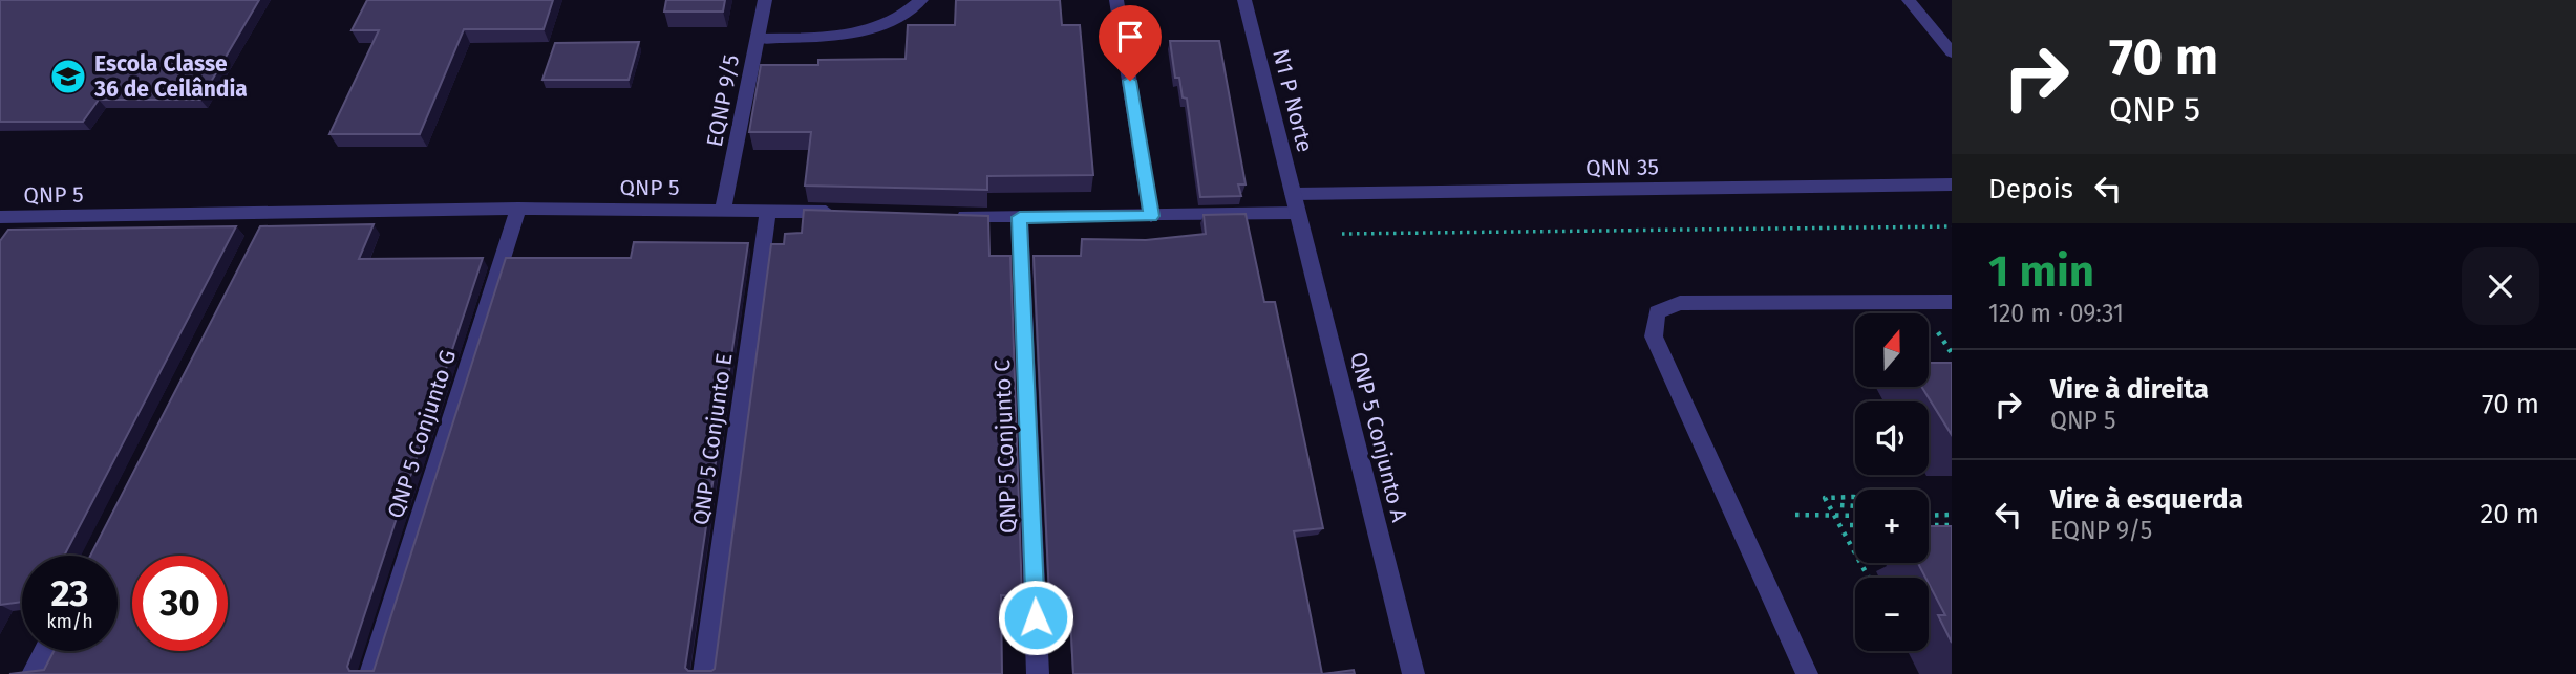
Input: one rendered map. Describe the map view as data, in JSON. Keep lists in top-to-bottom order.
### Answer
{
  "streets": {
    "street": [
      "EQNP 9/5",
      "N1 P Norte",
      "QNN 35",
      "QNP 5",
      "QNP 5 Conjunto G",
      "QNP 5 Conjunto A",
      "QNP 5 Conjunto E",
      "QNP 5 Conjunto C"
    ]
  },
  "crossings": [
    ["EQNP 9/5", "QNP 5"],
    ["N1 P Norte", "QNN 35"],
    ["N1 P Norte", "QNP 5 Conjunto A"],
    ["QNN 35", "QNP 5 Conjunto A"],
    ["QNP 5", "QNP 5 Conjunto G"],
    ["QNP 5", "QNP 5 Conjunto E"]
  ],
  "places": {
    "school or university": ["Escola Classe 36 de Ceilândia"]
  },
  "north": "top",
  "page": {
    "turn": ["70 m", "QNP 5"],
    "then": "Depois",
    "heading": ["1 min", "120 m · 09:31"],
    "map_buttons": ["+", "−"],
    "list": [
      {
        "name": "Vire à direita",
        "note": "QNP 5",
        "value": "70 m"
      },
      {
        "name": "Vire à esquerda",
        "note": "EQNP 9/5",
        "value": "20 m"
      }
    ],
    "speed": "23 km/h",
    "limit": "30"
  }
}
